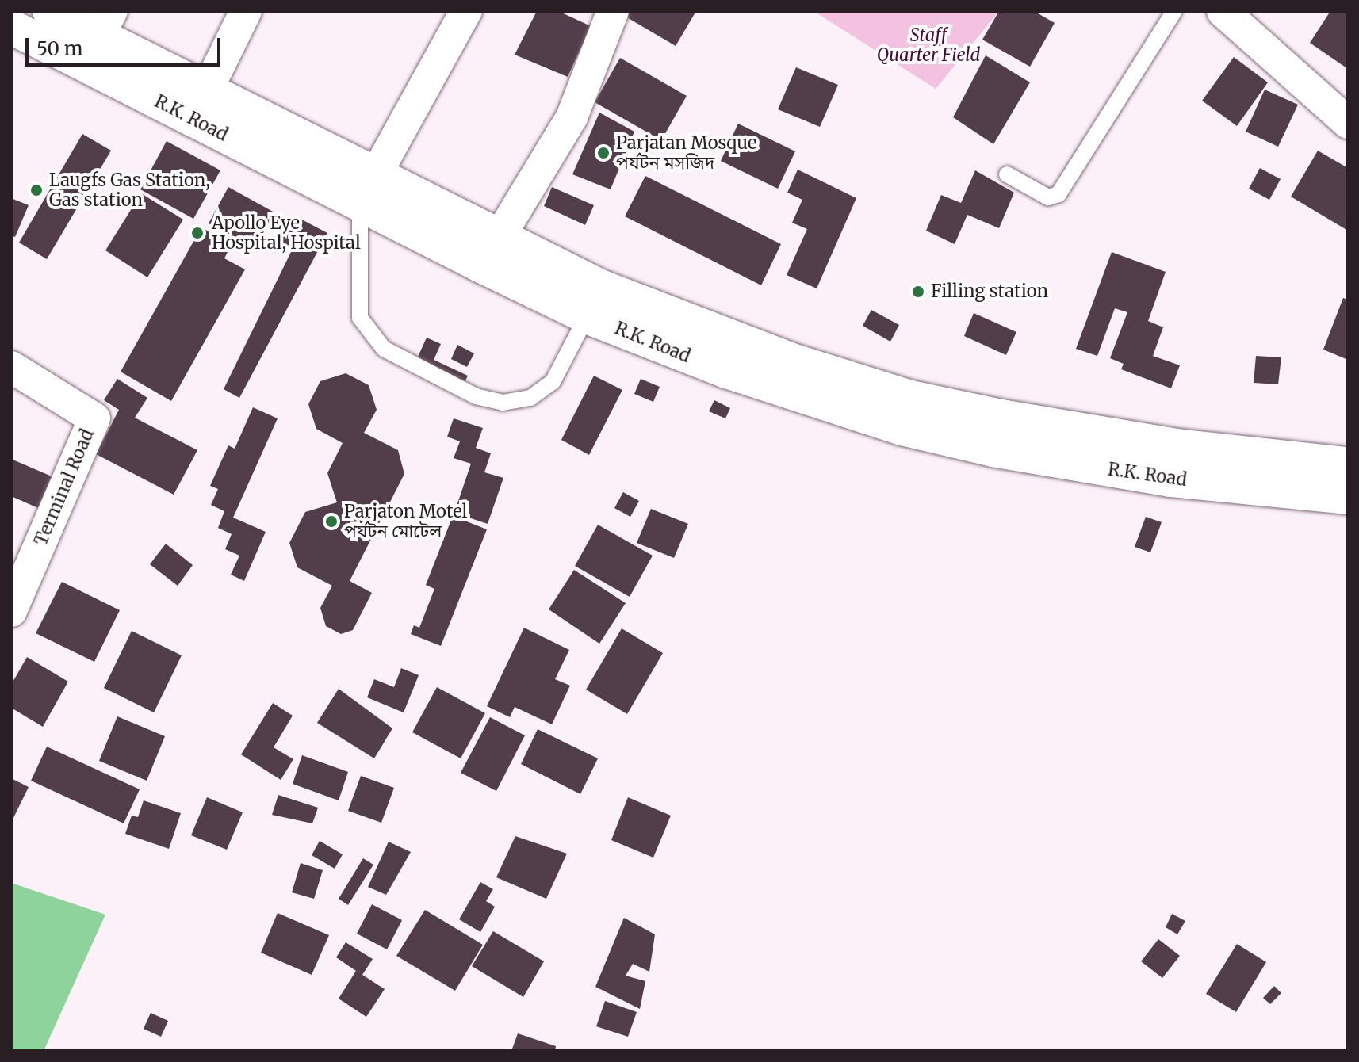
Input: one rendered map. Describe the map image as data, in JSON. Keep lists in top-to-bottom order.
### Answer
{
  "streets": {
    "highway": ["R.K. Road"],
    "street": ["Terminal Road"]
  },
  "parks": ["Staff Quarter Field"],
  "places": [
    "Parjatan Mosque পর্যটন মসজিদ",
    "Laugfs Gas Station, Gas station",
    "Apollo Eye Hospital, Hospital",
    "Filling station",
    "Parjaton Motel পর্যটন মোটেল"
  ],
  "scale_bar": "50 m"
}
